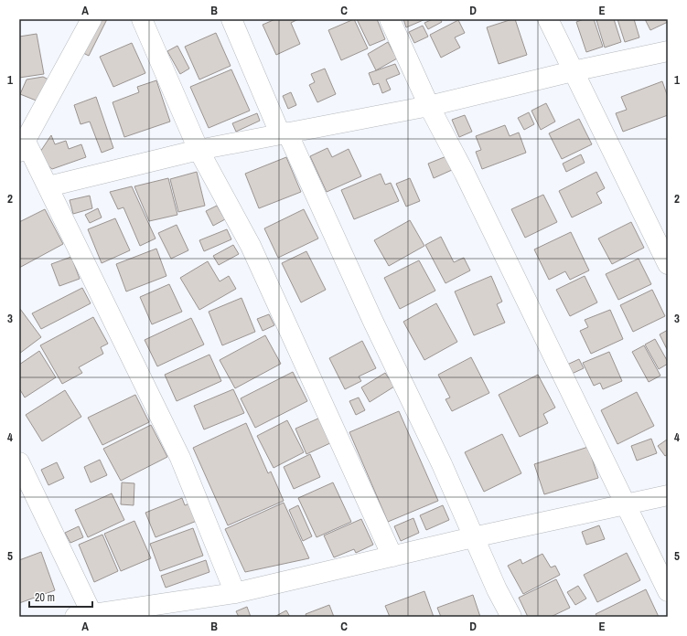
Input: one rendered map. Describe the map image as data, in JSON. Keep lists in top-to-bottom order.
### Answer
{
  "scale_bar": "20 m",
  "grid": {
    "columns": [
      "A",
      "B",
      "C",
      "D",
      "E"
    ],
    "rows": [
      "1",
      "2",
      "3",
      "4",
      "5"
    ]
  }
}
